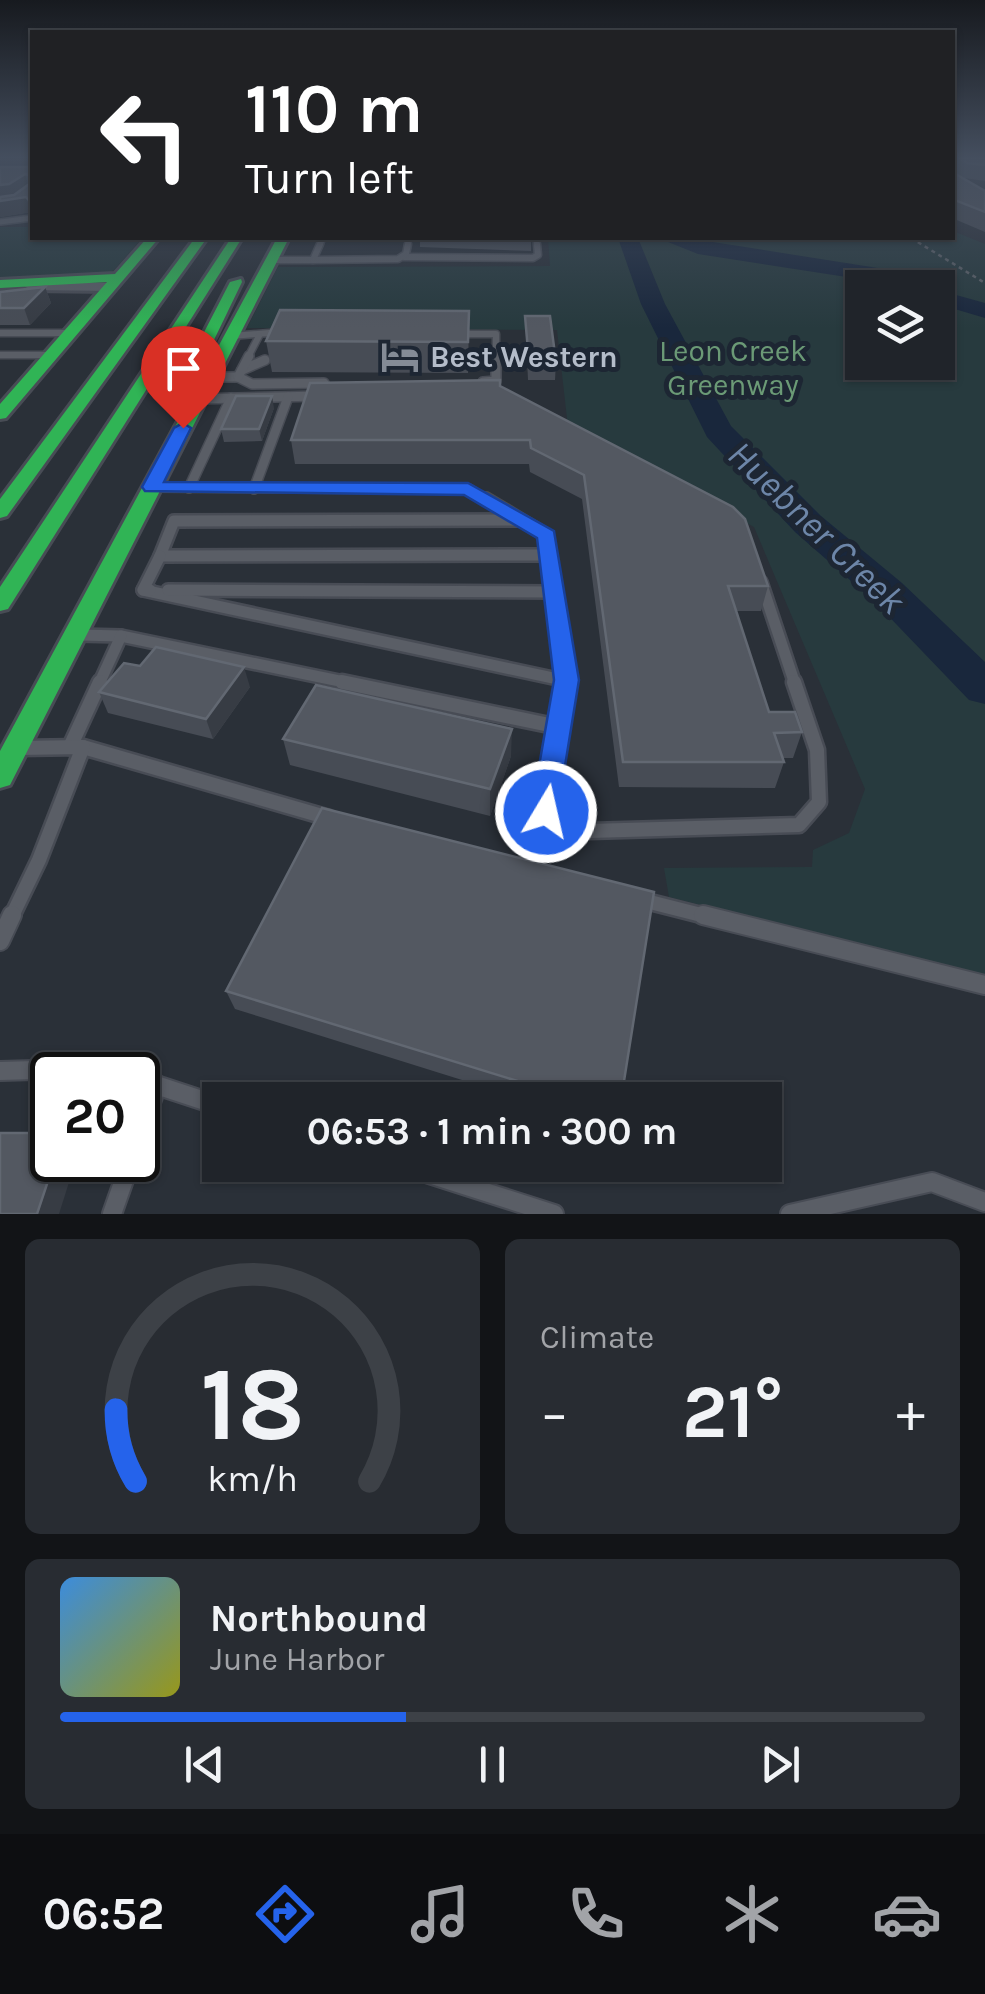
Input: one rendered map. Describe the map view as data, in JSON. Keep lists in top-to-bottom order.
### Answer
{
  "water": ["Huebner Creek"],
  "parks": ["Leon Creek Greenway"],
  "places": {
    "hotel": ["Best Western"]
  },
  "page": {
    "turn": ["110 m", "Turn left"],
    "limit": "20",
    "trip": "06:53 · 1 min · 300 m",
    "tile": "Climate",
    "heat": ["−", "21°", "+"],
    "song": ["Northbound", "June Harbor"],
    "tabs": "06:52",
    "gauge": ["18", "km/h"]
  }
}
